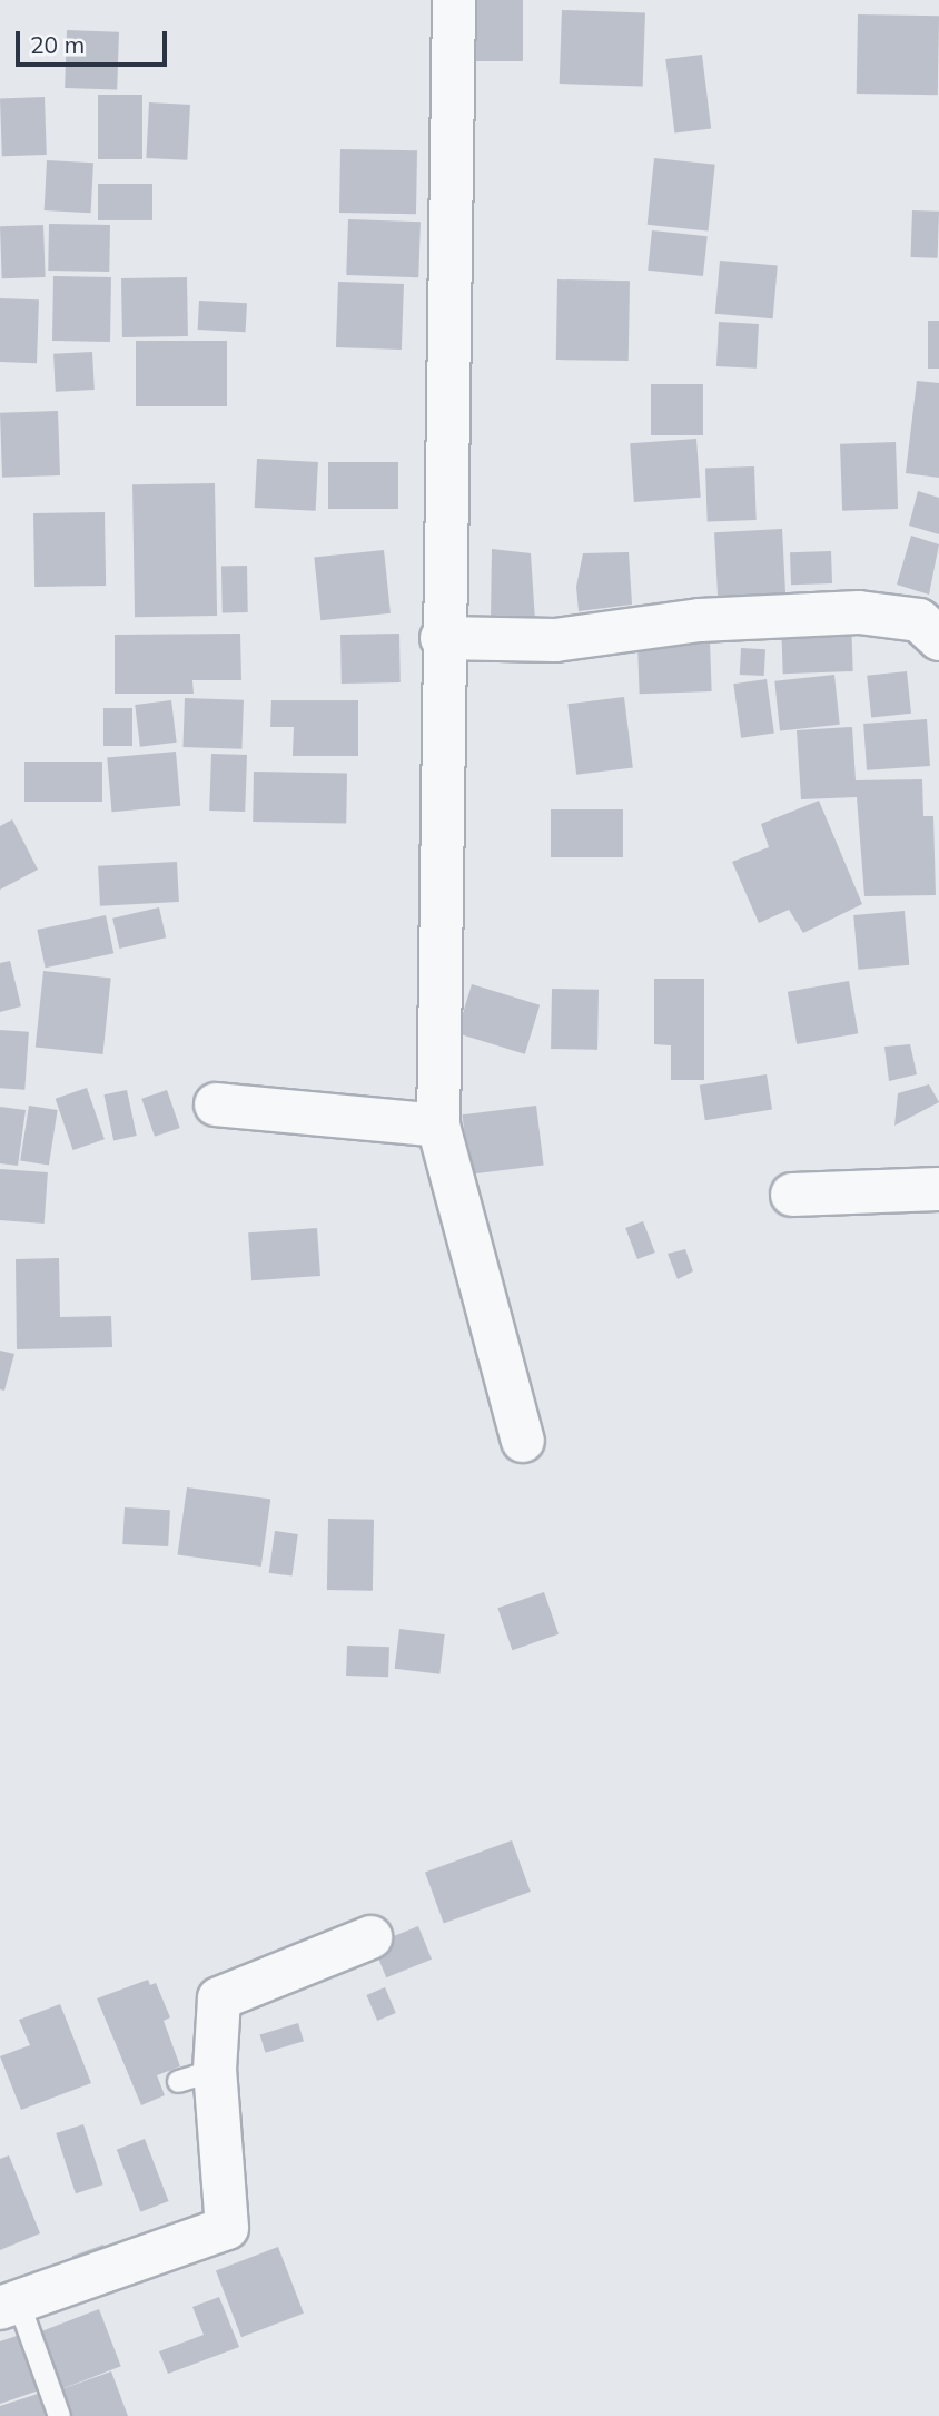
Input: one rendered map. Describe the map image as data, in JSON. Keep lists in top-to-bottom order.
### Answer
{
  "scale_bar": "20 m"
}
